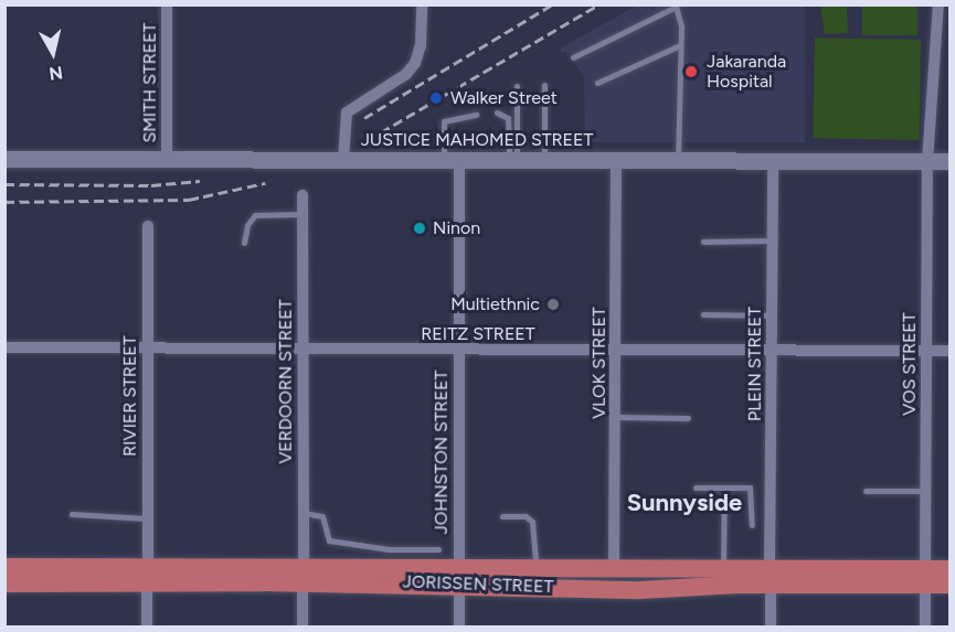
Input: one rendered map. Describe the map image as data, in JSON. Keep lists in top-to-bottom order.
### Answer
{
  "streets": {
    "main road": ["JUSTICE MAHOMED STREET", "JORISSEN STREET"],
    "street": [
      "SMITH STREET",
      "REITZ STREET",
      "VLOK STREET",
      "PLEIN STREET",
      "VOS STREET",
      "VERDOORN STREET",
      "RIVIER STREET",
      "JOHNSTON STREET"
    ]
  },
  "crossings": [
    ["SMITH STREET", "JUSTICE MAHOMED STREET"],
    ["JUSTICE MAHOMED STREET", "VLOK STREET"],
    ["JUSTICE MAHOMED STREET", "PLEIN STREET"],
    ["JUSTICE MAHOMED STREET", "VOS STREET"],
    ["JUSTICE MAHOMED STREET", "JOHNSTON STREET"],
    ["REITZ STREET", "VLOK STREET"],
    ["REITZ STREET", "PLEIN STREET"],
    ["REITZ STREET", "VOS STREET"],
    ["REITZ STREET", "VERDOORN STREET"],
    ["REITZ STREET", "RIVIER STREET"],
    ["REITZ STREET", "JOHNSTON STREET"],
    ["VLOK STREET", "JORISSEN STREET"],
    ["PLEIN STREET", "JORISSEN STREET"],
    ["VOS STREET", "JORISSEN STREET"],
    ["VERDOORN STREET", "JORISSEN STREET"],
    ["RIVIER STREET", "JORISSEN STREET"],
    ["JOHNSTON STREET", "JORISSEN STREET"]
  ],
  "districts": ["Sunnyside"],
  "places": [
    "Jakaranda Hospital",
    "Walker Street",
    "Ninon",
    "Multiethnic"
  ],
  "north": "bottom"
}
